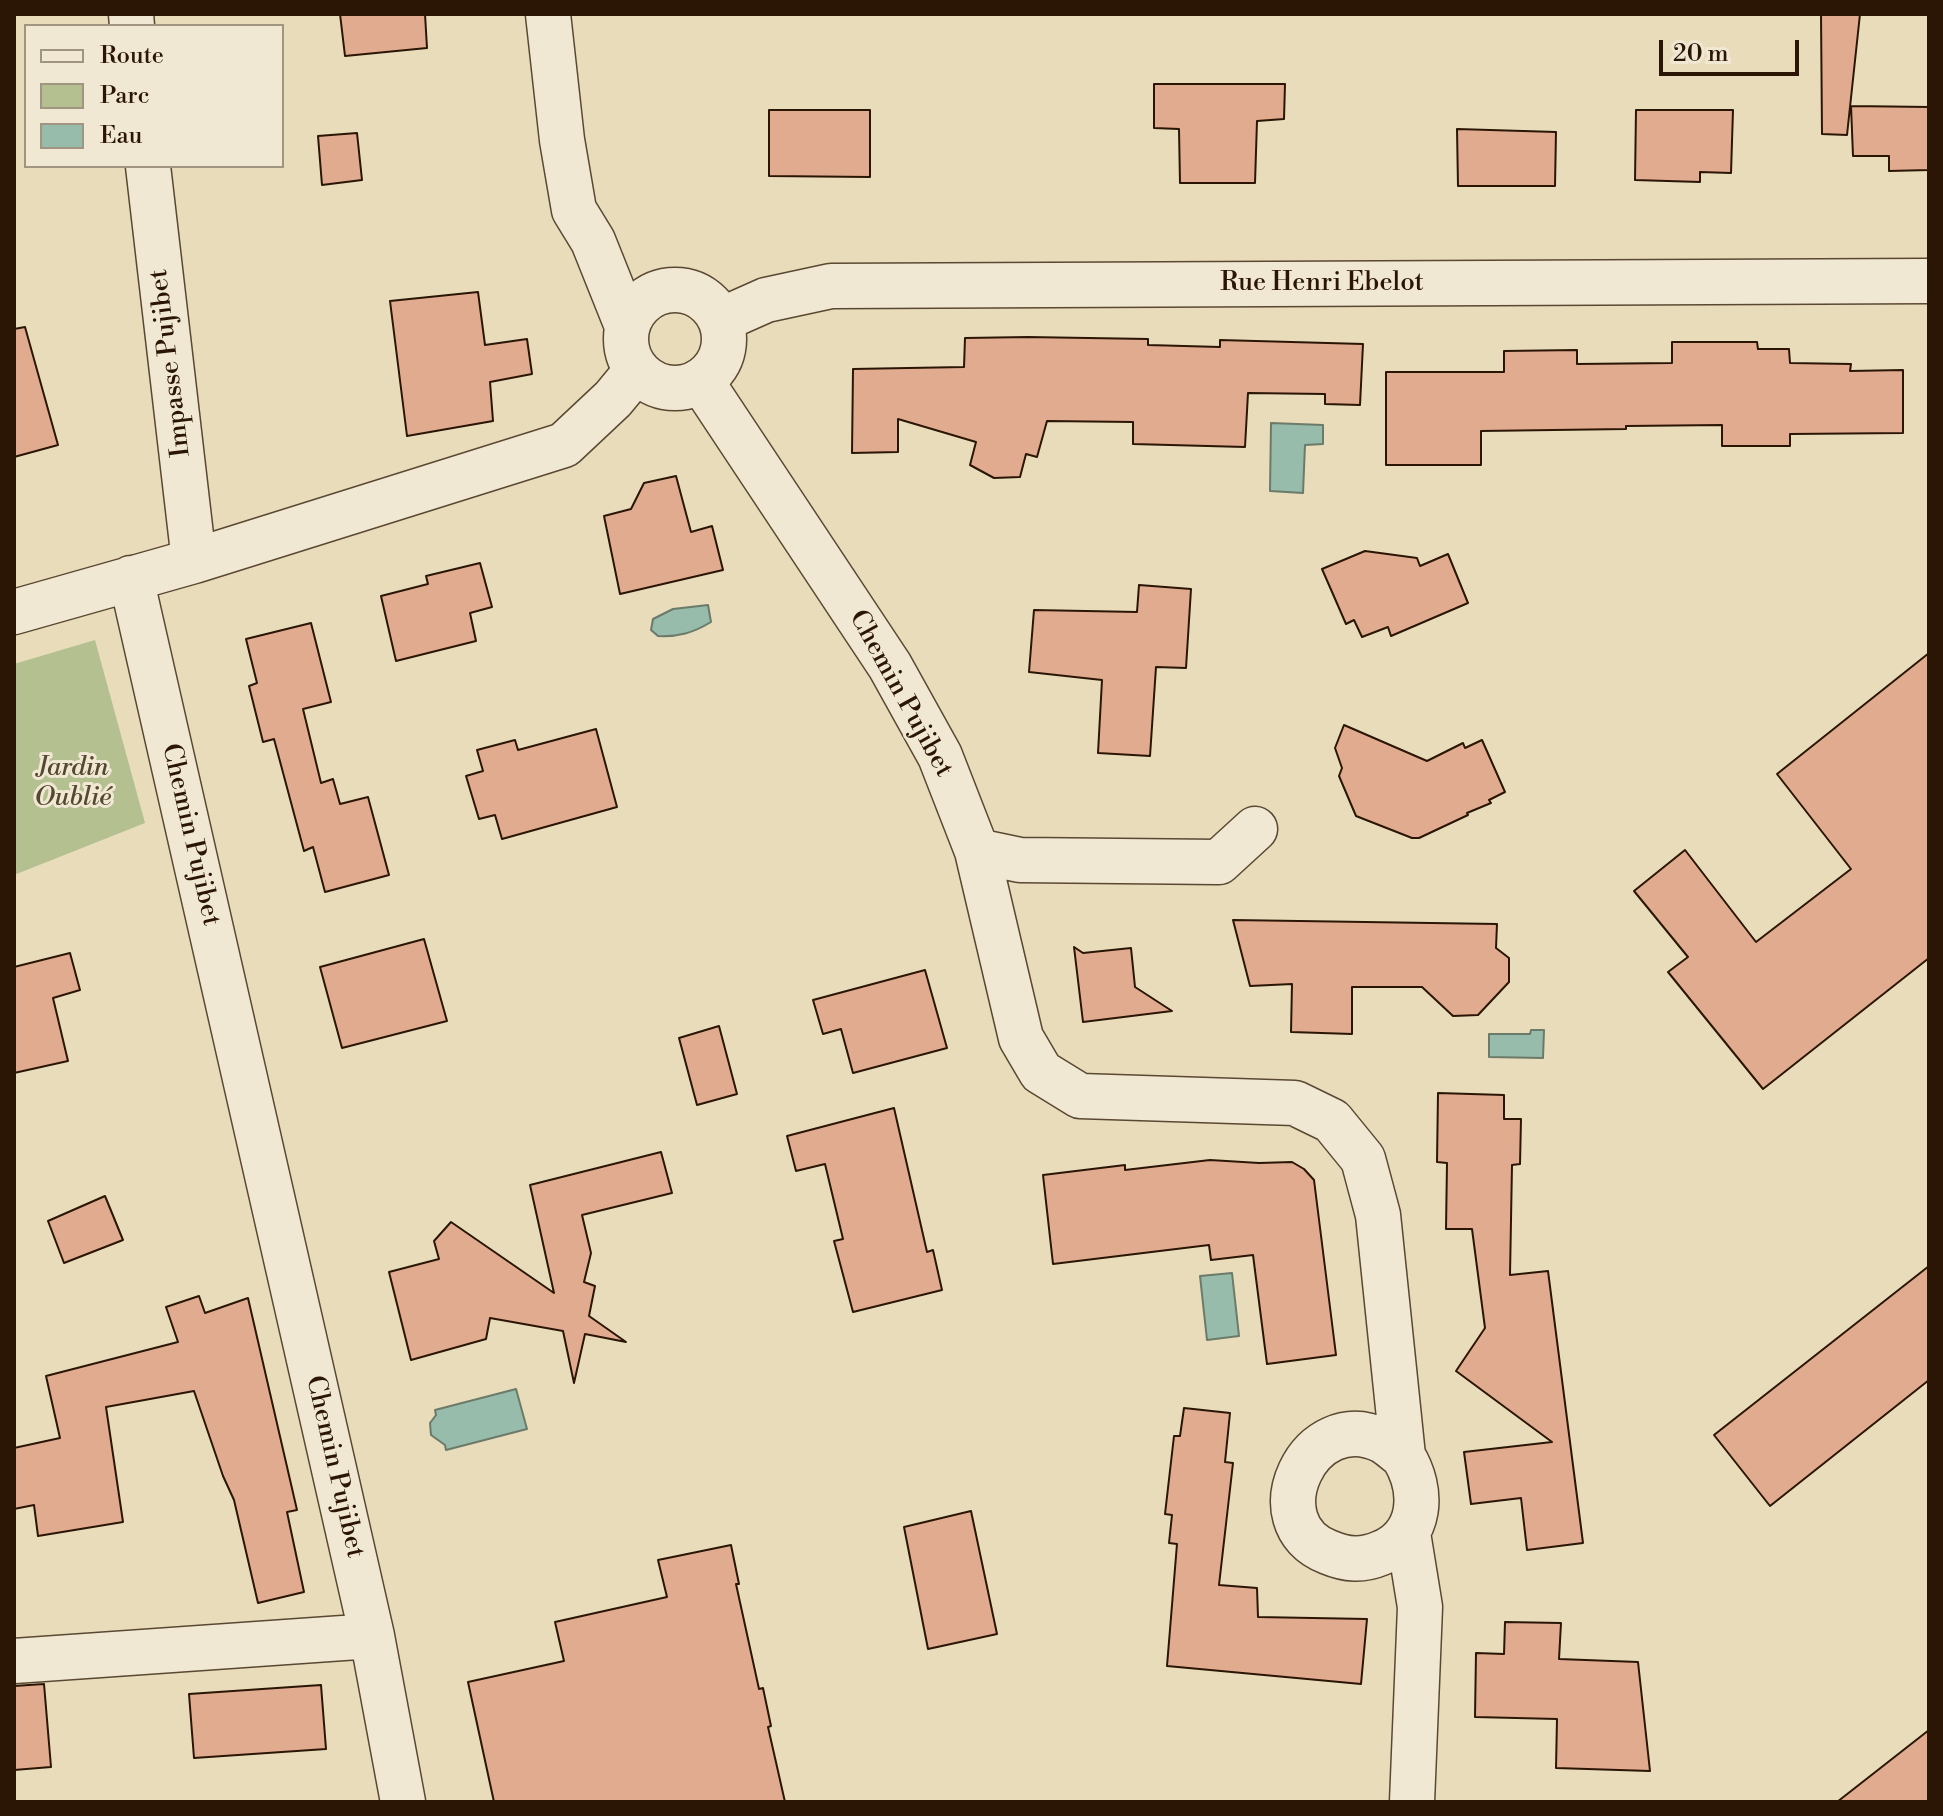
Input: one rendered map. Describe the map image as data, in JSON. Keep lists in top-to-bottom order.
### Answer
{
  "streets": {
    "street": ["Rue Henri Ebelot", "Impasse Pujibet", "Chemin Pujibet"]
  },
  "crossings": [
    ["Rue Henri Ebelot", "Chemin Pujibet"]
  ],
  "parks": ["Jardin Oublié"],
  "legend": ["Route", "Parc", "Eau"],
  "scale_bar": "20 m"
}
